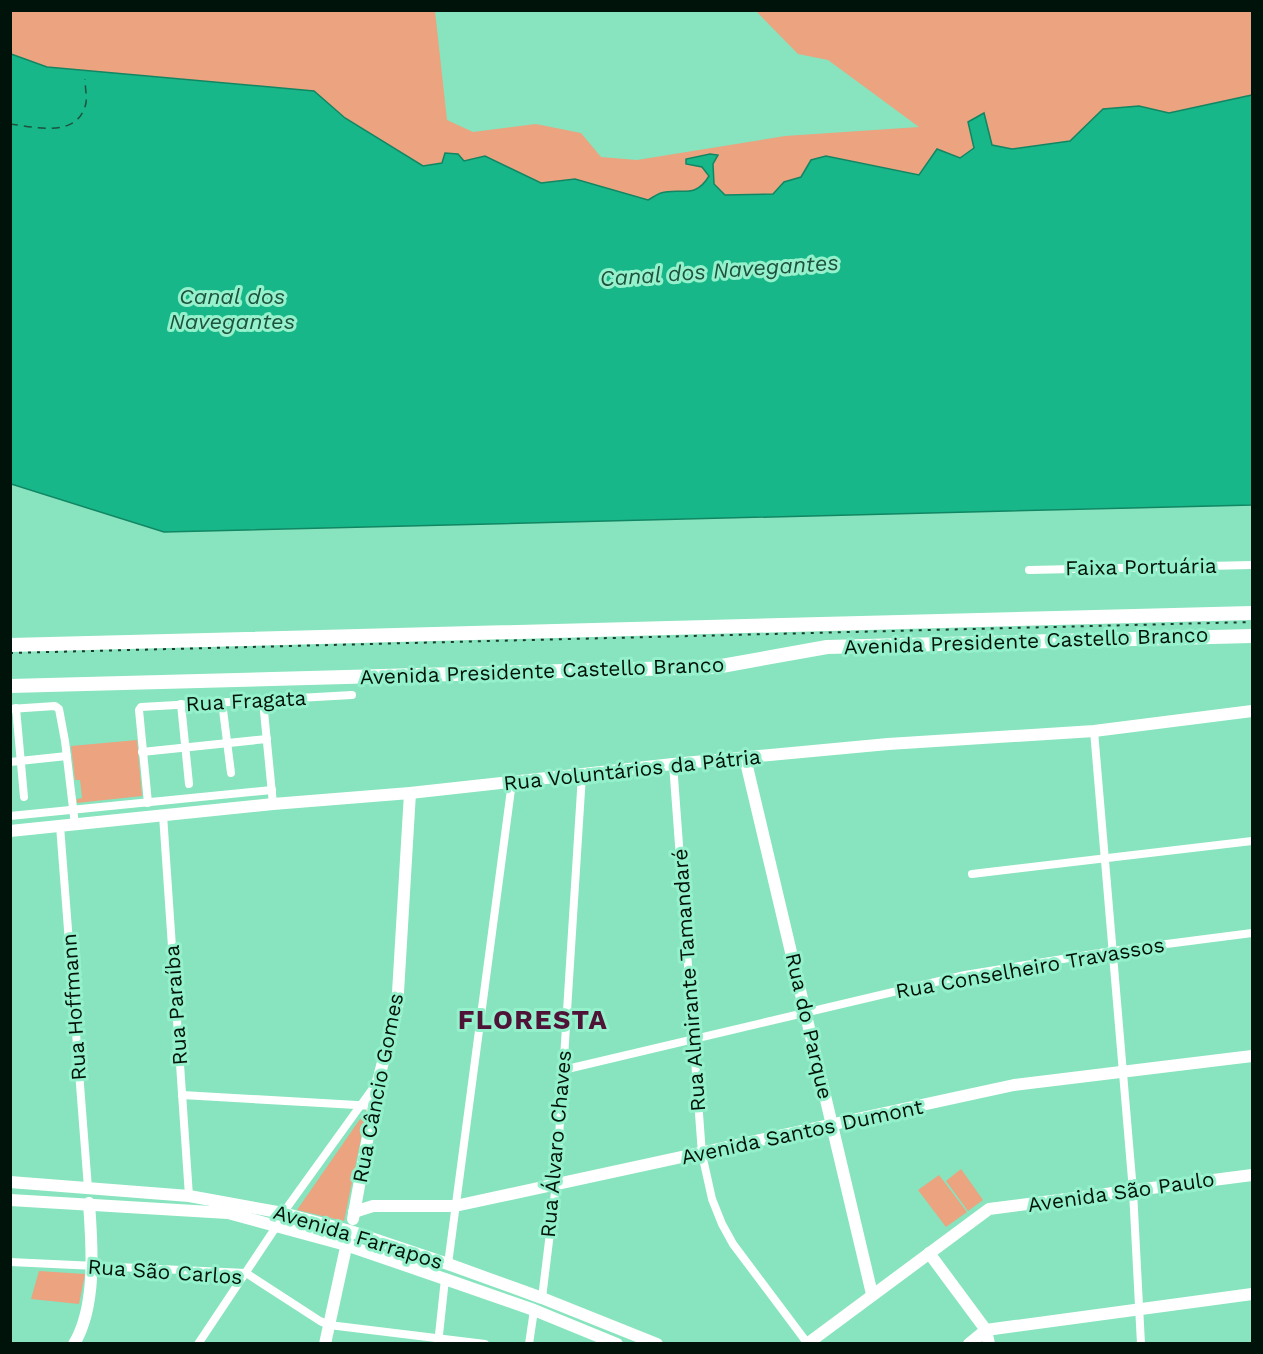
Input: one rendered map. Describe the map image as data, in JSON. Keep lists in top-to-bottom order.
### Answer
{
  "streets": {
    "main road": ["Avenida Presidente Castello Branco"],
    "street": [
      "Faixa Portuária",
      "Rua Fragata",
      "Rua Voluntários da Pátria",
      "Rua Conselheiro Travassos",
      "Rua Almirante Tamandaré",
      "Rua Paraíba",
      "Rua Hoffmann",
      "Rua do Parque",
      "Rua Câncio Gomes",
      "Avenida Santos Dumont",
      "Rua Álvaro Chaves",
      "Avenida São Paulo",
      "Avenida Farrapos",
      "Rua São Carlos"
    ]
  },
  "crossings": [
    ["Rua Voluntários da Pátria", "Rua Almirante Tamandaré"],
    ["Rua Voluntários da Pátria", "Rua Paraíba"],
    ["Rua Voluntários da Pátria", "Rua Hoffmann"],
    ["Rua Voluntários da Pátria", "Rua do Parque"],
    ["Rua Voluntários da Pátria", "Rua Câncio Gomes"],
    ["Rua Voluntários da Pátria", "Rua Álvaro Chaves"],
    ["Rua Conselheiro Travassos", "Rua Almirante Tamandaré"],
    ["Rua Conselheiro Travassos", "Rua do Parque"],
    ["Rua Conselheiro Travassos", "Rua Álvaro Chaves"],
    ["Rua Almirante Tamandaré", "Avenida Santos Dumont"],
    ["Rua Paraíba", "Avenida Farrapos"],
    ["Rua Hoffmann", "Avenida Farrapos"],
    ["Rua do Parque", "Avenida Santos Dumont"],
    ["Rua Câncio Gomes", "Avenida Santos Dumont"],
    ["Rua Câncio Gomes", "Avenida Farrapos"],
    ["Rua Câncio Gomes", "Rua São Carlos"],
    ["Avenida Santos Dumont", "Rua Álvaro Chaves"],
    ["Rua Álvaro Chaves", "Avenida Farrapos"]
  ],
  "districts": ["FLORESTA"],
  "water": ["Canal dos Navegantes"]
}
